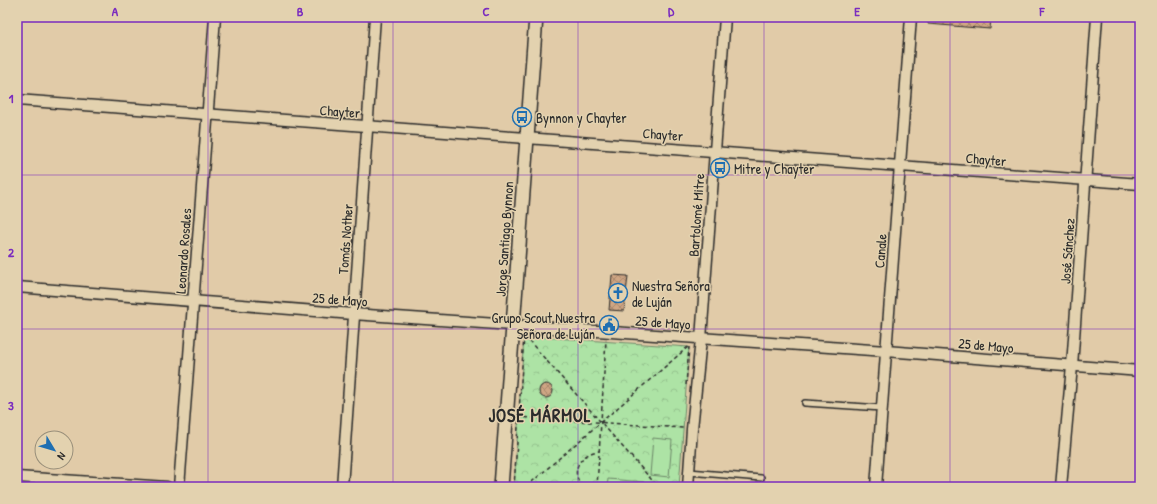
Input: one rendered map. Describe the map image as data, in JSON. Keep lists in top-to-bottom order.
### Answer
{
  "streets": {
    "street": [
      "Chayter",
      "Bartolomé Mitre",
      "Tomás Nother",
      "Jorge Santiago Bynnon",
      "Leonardo Rosales",
      "Canale",
      "José Sánchez",
      "25 de Mayo"
    ]
  },
  "crossings": [
    ["Chayter", "Bartolomé Mitre"],
    ["Chayter", "Tomás Nother"],
    ["Chayter", "Jorge Santiago Bynnon"],
    ["Chayter", "Leonardo Rosales"],
    ["Chayter", "Canale"],
    ["Chayter", "José Sánchez"],
    ["Bartolomé Mitre", "25 de Mayo"],
    ["Tomás Nother", "25 de Mayo"],
    ["Jorge Santiago Bynnon", "25 de Mayo"],
    ["Leonardo Rosales", "25 de Mayo"],
    ["Canale", "25 de Mayo"],
    ["José Sánchez", "25 de Mayo"]
  ],
  "districts": ["JOSÉ MÁRMOL"],
  "places": {
    "bus stop": ["Bynnon y Chayter", "Mitre y Chayter"],
    "church": ["Nuestra Señora de Luján"],
    "public building": ["Grupo Scout Nuestra Señora de Luján"]
  },
  "north": "bottom right",
  "grid": {
    "columns": [
      "A",
      "B",
      "C",
      "D",
      "E",
      "F"
    ],
    "rows": ["1", "2", "3"]
  }
}
